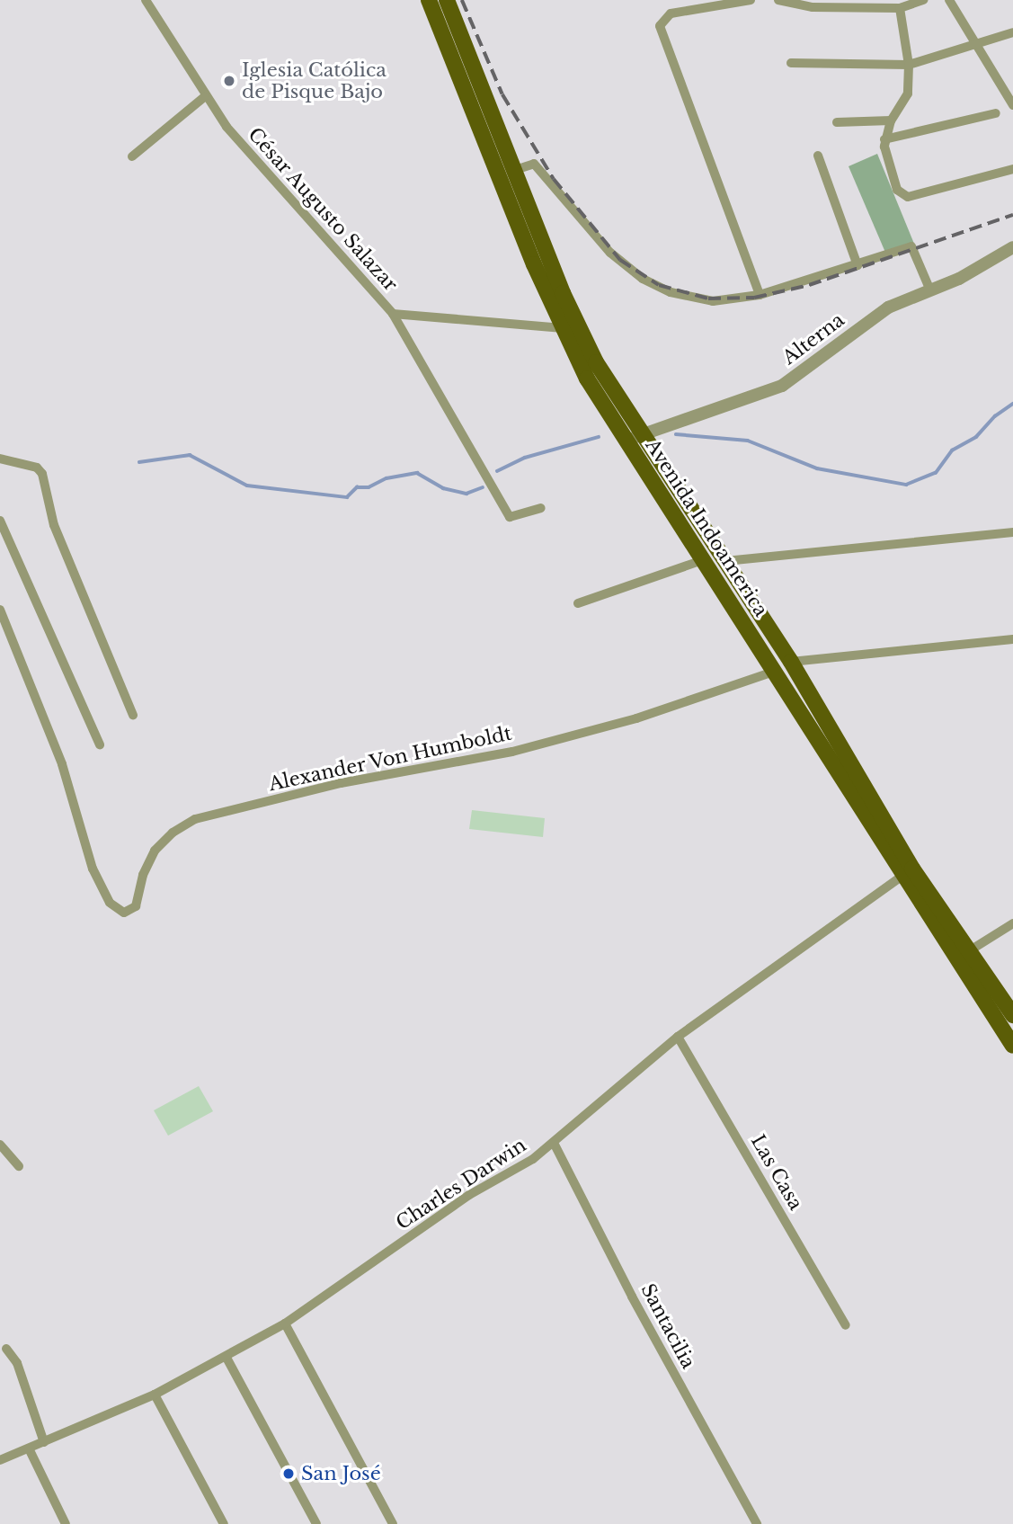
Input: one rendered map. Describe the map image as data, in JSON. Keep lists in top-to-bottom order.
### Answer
{
  "streets": {
    "main road": ["Avenida Indoamerica"],
    "street": [
      "César Augusto Salazar",
      "Alterna",
      "Alexander Von Humboldt",
      "Las Casa",
      "Charles Darwin",
      "Santacilia"
    ]
  },
  "crossings": [
    ["Alterna", "Avenida Indoamerica"],
    ["Avenida Indoamerica", "Alexander Von Humboldt"],
    ["Avenida Indoamerica", "Charles Darwin"],
    ["Las Casa", "Charles Darwin"],
    ["Charles Darwin", "Santacilia"]
  ],
  "places": ["Iglesia Católica de Pisque Bajo", "San José"]
}
